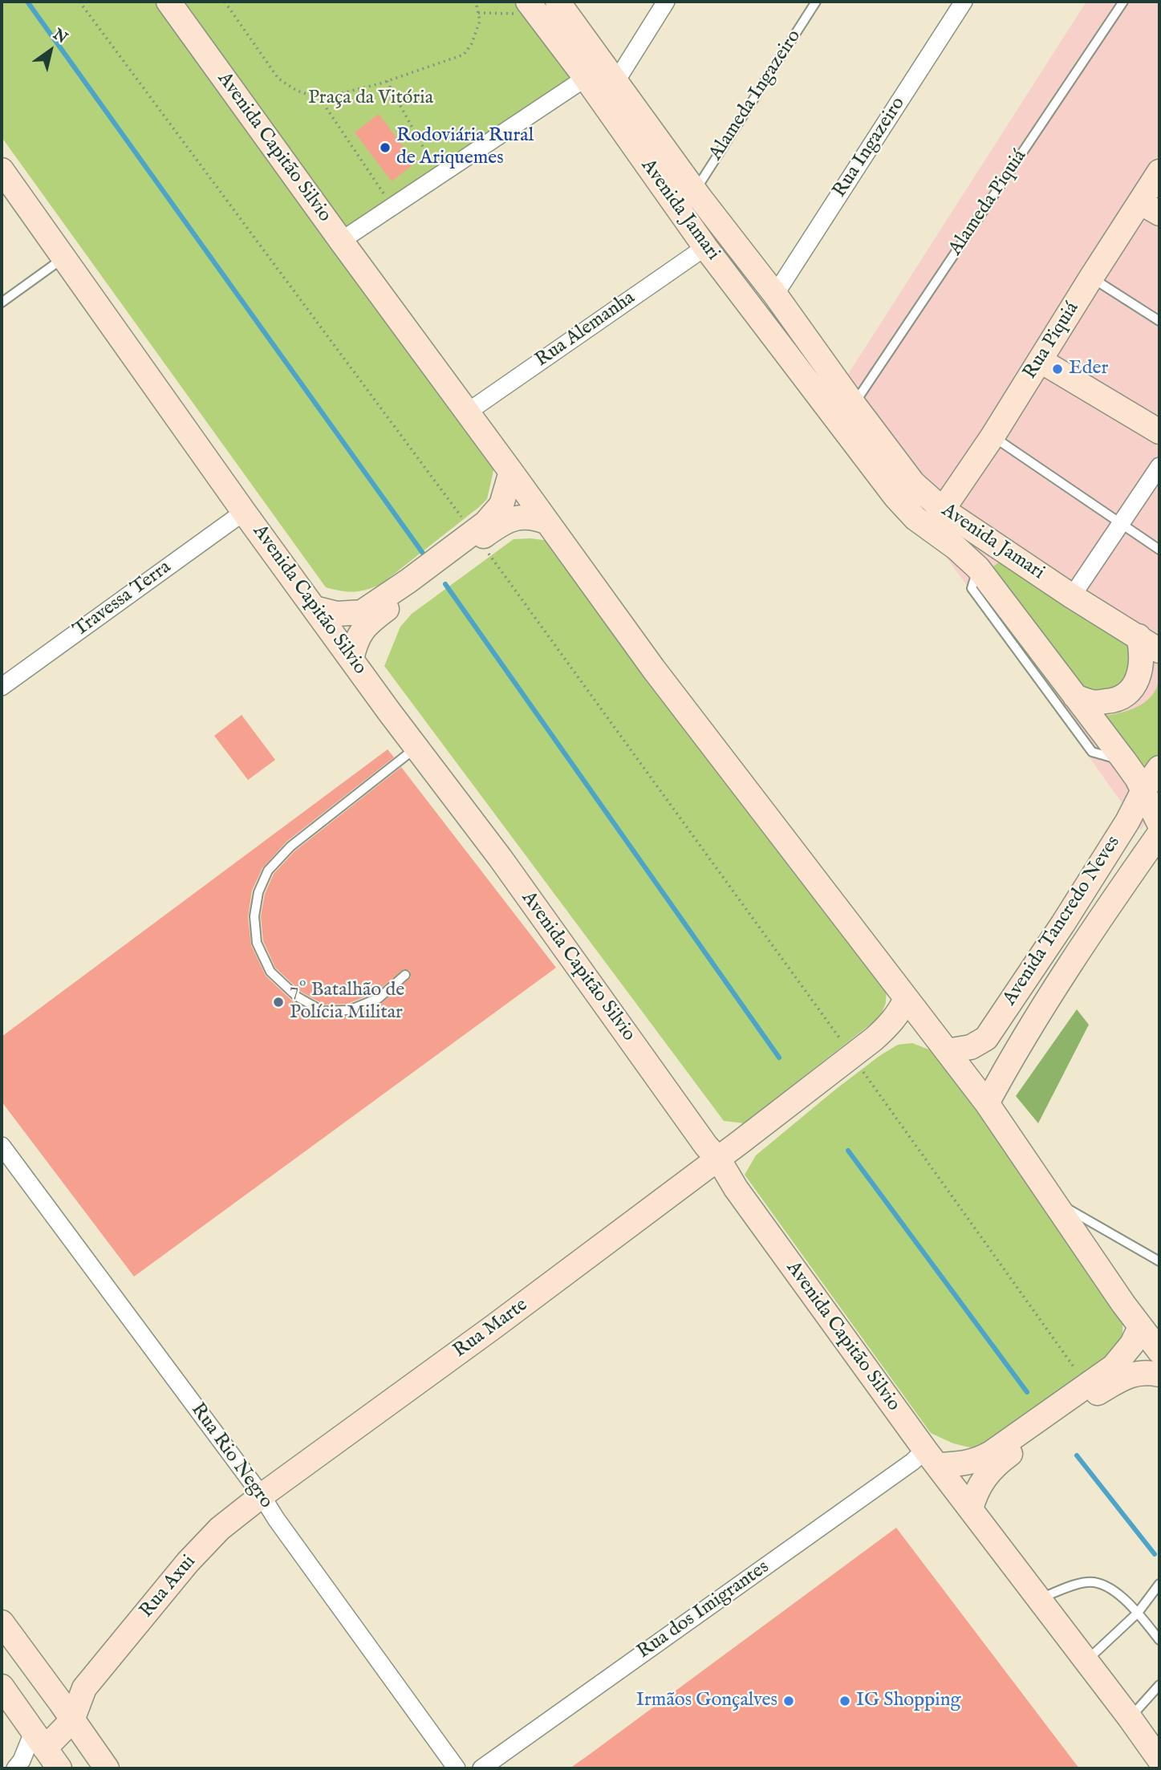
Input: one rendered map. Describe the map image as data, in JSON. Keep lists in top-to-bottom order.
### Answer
{
  "streets": {
    "main road": [
      "Avenida Capitão Silvio",
      "Avenida Jamari",
      "Rua Piquiá",
      "Avenida Tancredo Neves",
      "Rua Marte",
      "Rua Axui"
    ],
    "street": [
      "Rua Ingazeiro",
      "Rua Alemanha",
      "Travessa Terra",
      "Rua Rio Negro",
      "Rua dos Imigrantes"
    ],
    "lane": ["Alameda Ingazeiro", "Alameda Piquiá"]
  },
  "crossings": [
    ["Alameda Ingazeiro", "Avenida Jamari"],
    ["Avenida Capitão Silvio", "Rua Alemanha"],
    ["Avenida Capitão Silvio", "Travessa Terra"],
    ["Avenida Capitão Silvio", "Avenida Tancredo Neves"],
    ["Avenida Capitão Silvio", "Rua Marte"],
    ["Avenida Capitão Silvio", "Rua dos Imigrantes"],
    ["Rua Ingazeiro", "Avenida Jamari"],
    ["Alameda Piquiá", "Avenida Jamari"],
    ["Avenida Jamari", "Rua Alemanha"],
    ["Avenida Jamari", "Rua Piquiá"],
    ["Avenida Jamari", "Avenida Tancredo Neves"],
    ["Rua Marte", "Rua Rio Negro"],
    ["Rua Marte", "Rua Axui"],
    ["Rua Rio Negro", "Rua Axui"]
  ],
  "parks": ["Praça da Vitória"],
  "places": [
    "Rodoviária Rural de Ariquemes",
    "Eder",
    "7º Batalhão de Polícia Militar",
    "Irmãos Gonçalves",
    "IG Shopping"
  ],
  "north": "top right"
}
